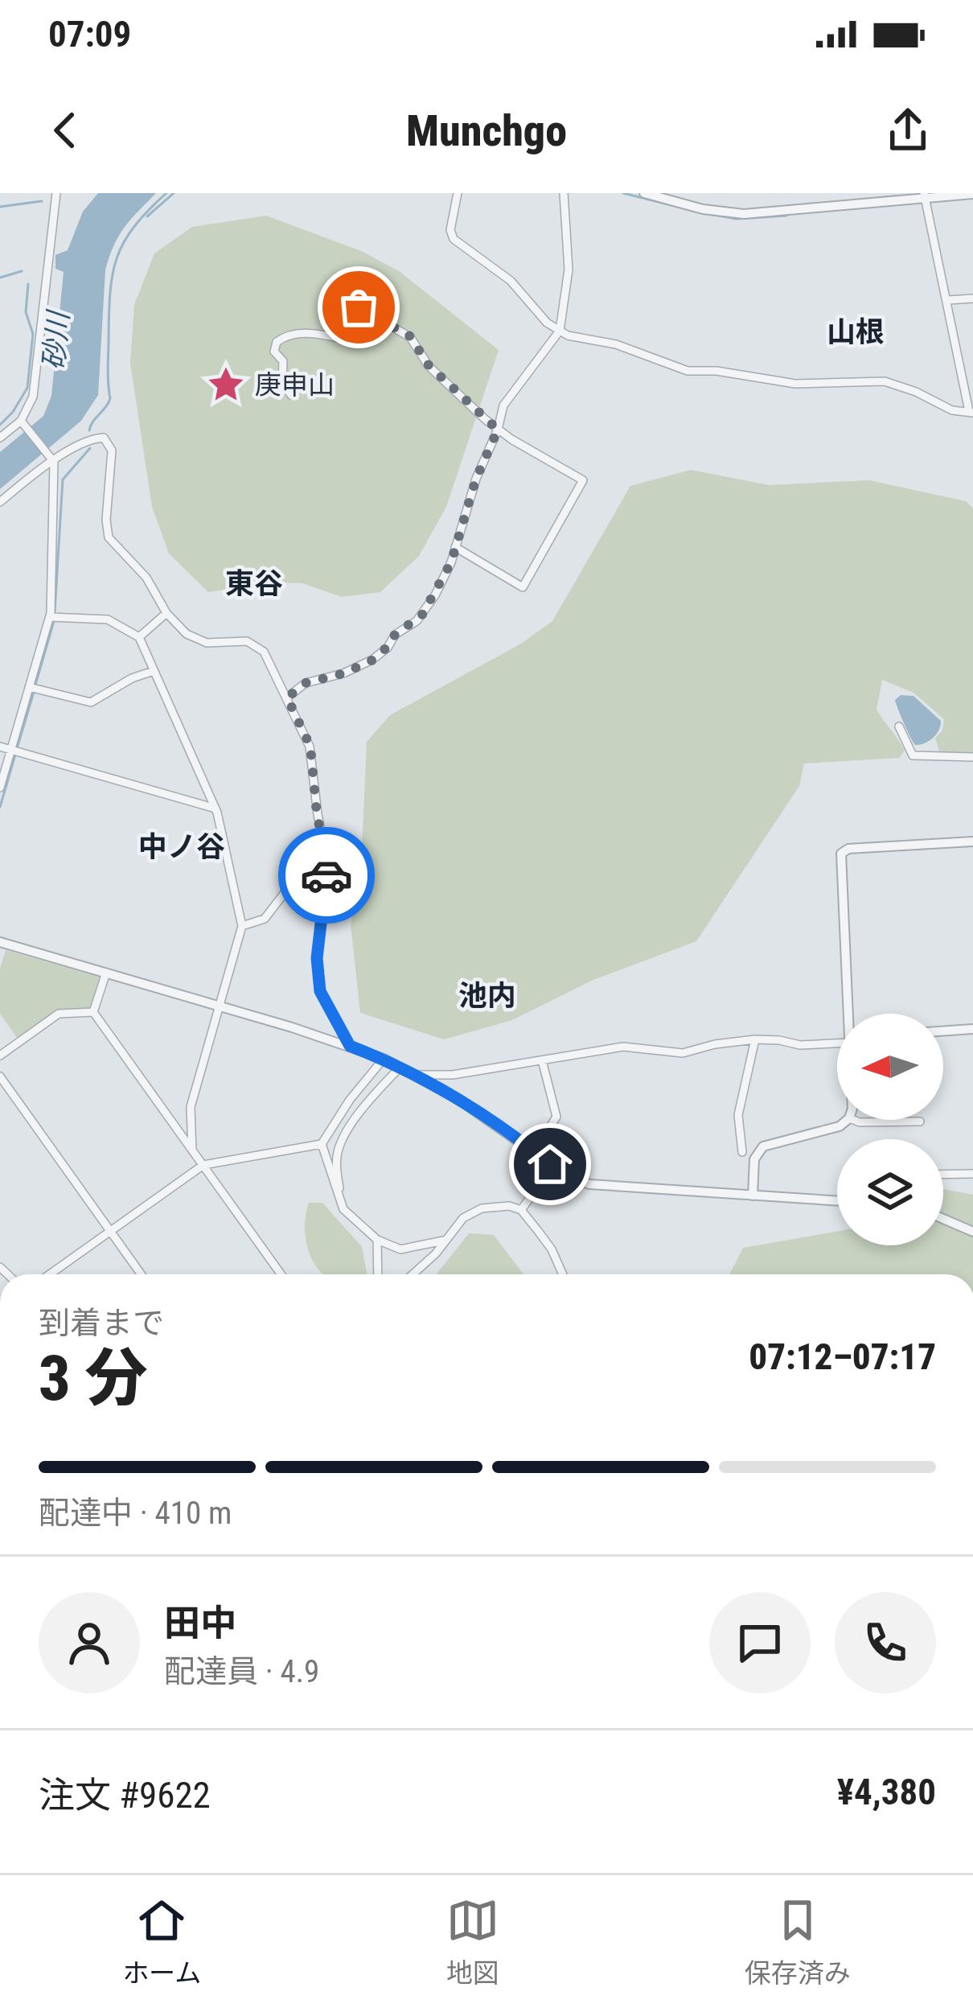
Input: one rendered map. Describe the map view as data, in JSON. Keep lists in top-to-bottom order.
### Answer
{
  "districts": [
    "山根",
    "東谷",
    "中ノ谷",
    "池内"
  ],
  "water": ["砂川"],
  "places": {
    "place": ["庚申山"]
  },
  "north": "left",
  "page": {
    "status": "07:09",
    "header": "Munchgo",
    "heading": ["3 分", "到着まで", "07:12–07:17"],
    "panel": [
      "田中",
      "配達員 · 4.9",
      "注文 #9622",
      "¥4,380"
    ],
    "bar": "配達中 · 410 m",
    "tabs": ["ホーム", "地図", "保存済み"]
  }
}
